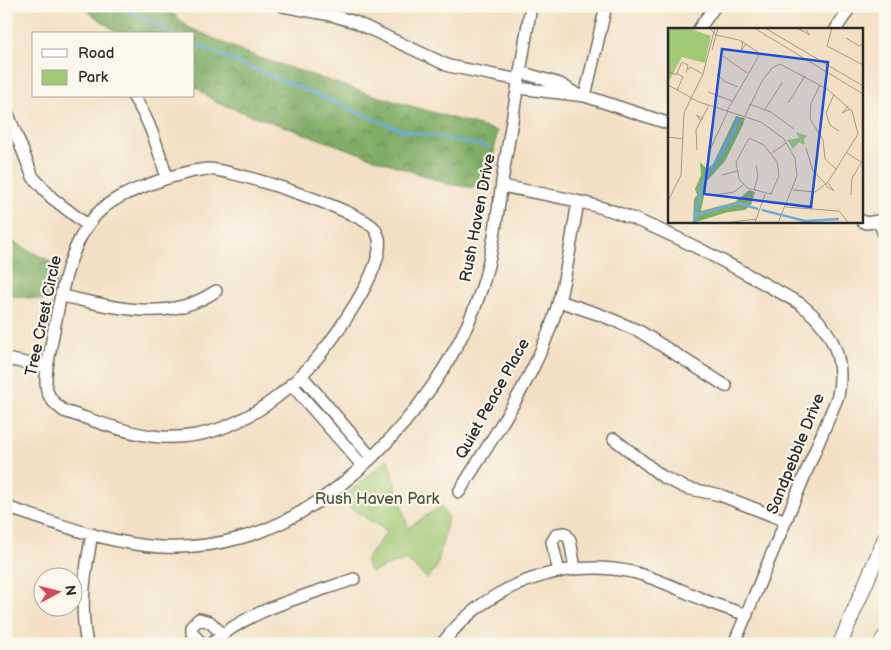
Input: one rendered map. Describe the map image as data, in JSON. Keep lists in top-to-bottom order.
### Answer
{
  "streets": {
    "street": [
      "Rush Haven Drive",
      "Tree Crest Circle",
      "Quiet Peace Place",
      "Sandpebble Drive"
    ]
  },
  "crossings": [
    ["Rush Haven Drive", "Sandpebble Drive"],
    ["Quiet Peace Place", "Sandpebble Drive"]
  ],
  "parks": ["Rush Haven Park"],
  "legend": ["Road", "Park"],
  "north": "right"
}
